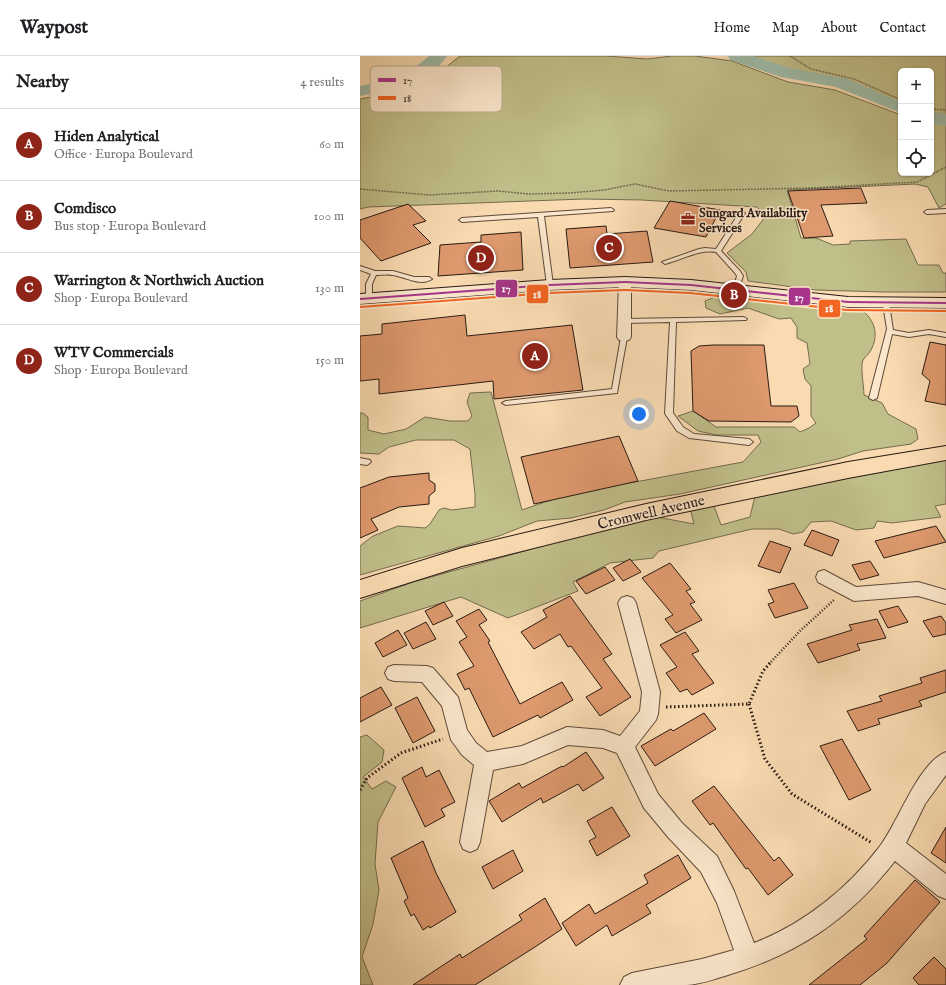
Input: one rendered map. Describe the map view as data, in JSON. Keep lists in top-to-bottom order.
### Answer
{
  "streets": {
    "main road": ["Cromwell Avenue"]
  },
  "places": {
    "office": ["Sungard Availability Services"]
  },
  "lines": ["transit line 17", "transit line 18"],
  "legend": ["17", "18"],
  "page": {
    "header": "Waypost",
    "nav": [
      "Home",
      "Map",
      "About",
      "Contact"
    ],
    "heading": ["Nearby", "4 results"],
    "map_buttons": ["+", "−"],
    "list": [
      {
        "mark": "A",
        "name": "Hiden Analytical",
        "note": "Office · Europa Boulevard",
        "value": "60 m"
      },
      {
        "mark": "B",
        "name": "Comdisco",
        "note": "Bus stop · Europa Boulevard",
        "value": "100 m"
      },
      {
        "mark": "C",
        "name": "Warrington & Northwich Auction",
        "note": "Shop · Europa Boulevard",
        "value": "130 m"
      },
      {
        "mark": "D",
        "name": "WTV Commercials",
        "note": "Shop · Europa Boulevard",
        "value": "150 m"
      }
    ],
    "pins": [
      "C",
      "D",
      "B",
      "A"
    ]
  }
}
